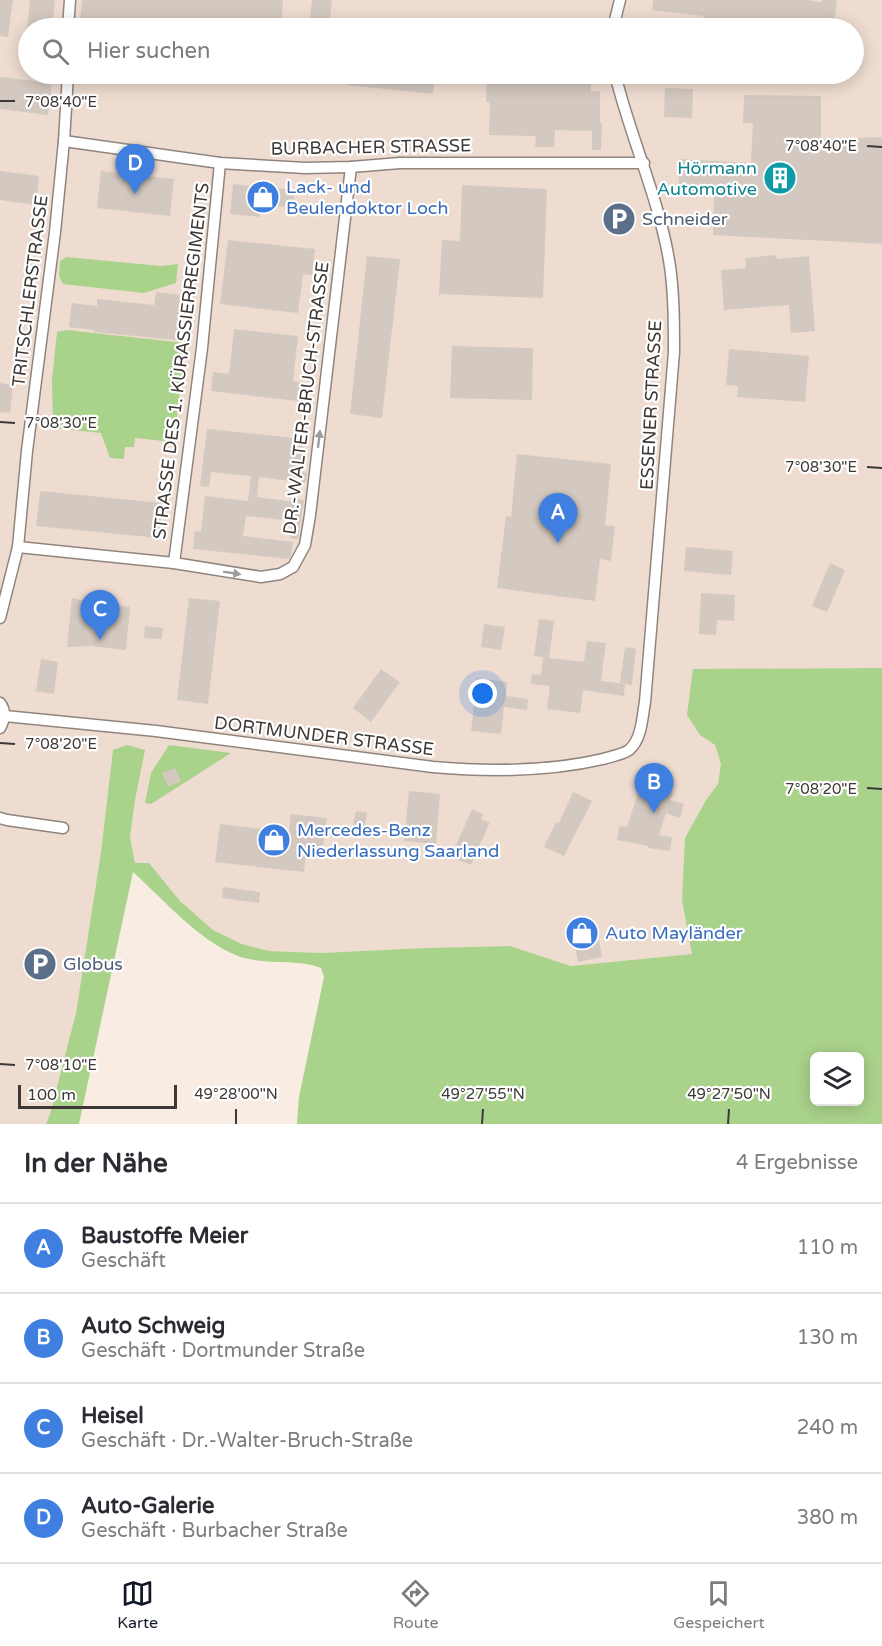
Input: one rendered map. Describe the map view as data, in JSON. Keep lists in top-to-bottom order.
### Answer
{
  "streets": {
    "street": [
      "BURBACHER STRASSE",
      "TRITSCHLERSTRASSE",
      "STRASSE DES 1. KÜRASSIERREGIMENTS",
      "DR.-WALTER-BRUCH-STRASSE",
      "ESSENER STRASSE",
      "DORTMUNDER STRASSE"
    ]
  },
  "crossings": [
    ["BURBACHER STRASSE", "TRITSCHLERSTRASSE"],
    ["BURBACHER STRASSE", "STRASSE DES 1. KÜRASSIERREGIMENTS"],
    ["BURBACHER STRASSE", "DR.-WALTER-BRUCH-STRASSE"],
    ["BURBACHER STRASSE", "ESSENER STRASSE"],
    ["TRITSCHLERSTRASSE", "DR.-WALTER-BRUCH-STRASSE"],
    ["STRASSE DES 1. KÜRASSIERREGIMENTS", "DR.-WALTER-BRUCH-STRASSE"],
    ["ESSENER STRASSE", "DORTMUNDER STRASSE"]
  ],
  "one_way": ["DR.-WALTER-BRUCH-STRASSE"],
  "places": {
    "building": ["Hörmann Automotive"],
    "shop": ["Lack- und Beulendoktor Loch", "Mercedes-Benz Niederlassung Saarland", "Auto Mayländer"],
    "parking": ["Schneider", "Globus"]
  },
  "scale_bar": "100 m",
  "page": {
    "search": "Hier suchen",
    "pins": [
      "D",
      "A",
      "C",
      "B"
    ],
    "scale": "100 m",
    "heading": ["In der Nähe", "4 Ergebnisse"],
    "list": [
      {
        "mark": "A",
        "name": "Baustoffe Meier",
        "note": "Geschäft",
        "value": "110 m"
      },
      {
        "mark": "B",
        "name": "Auto Schweig",
        "note": "Geschäft · Dortmunder Straße",
        "value": "130 m"
      },
      {
        "mark": "C",
        "name": "Heisel",
        "note": "Geschäft · Dr.-Walter-Bruch-Straße",
        "value": "240 m"
      },
      {
        "mark": "D",
        "name": "Auto-Galerie",
        "note": "Geschäft · Burbacher Straße",
        "value": "380 m"
      }
    ],
    "nav": ["Karte", "Route", "Gespeichert"]
  },
  "coordinates": [
    "7°08'40\"E",
    "7°08'30\"E",
    "7°08'20\"E",
    "7°08'10\"E",
    "49°28'00\"N",
    "49°27'55\"N",
    "49°27'50\"N"
  ]
}
